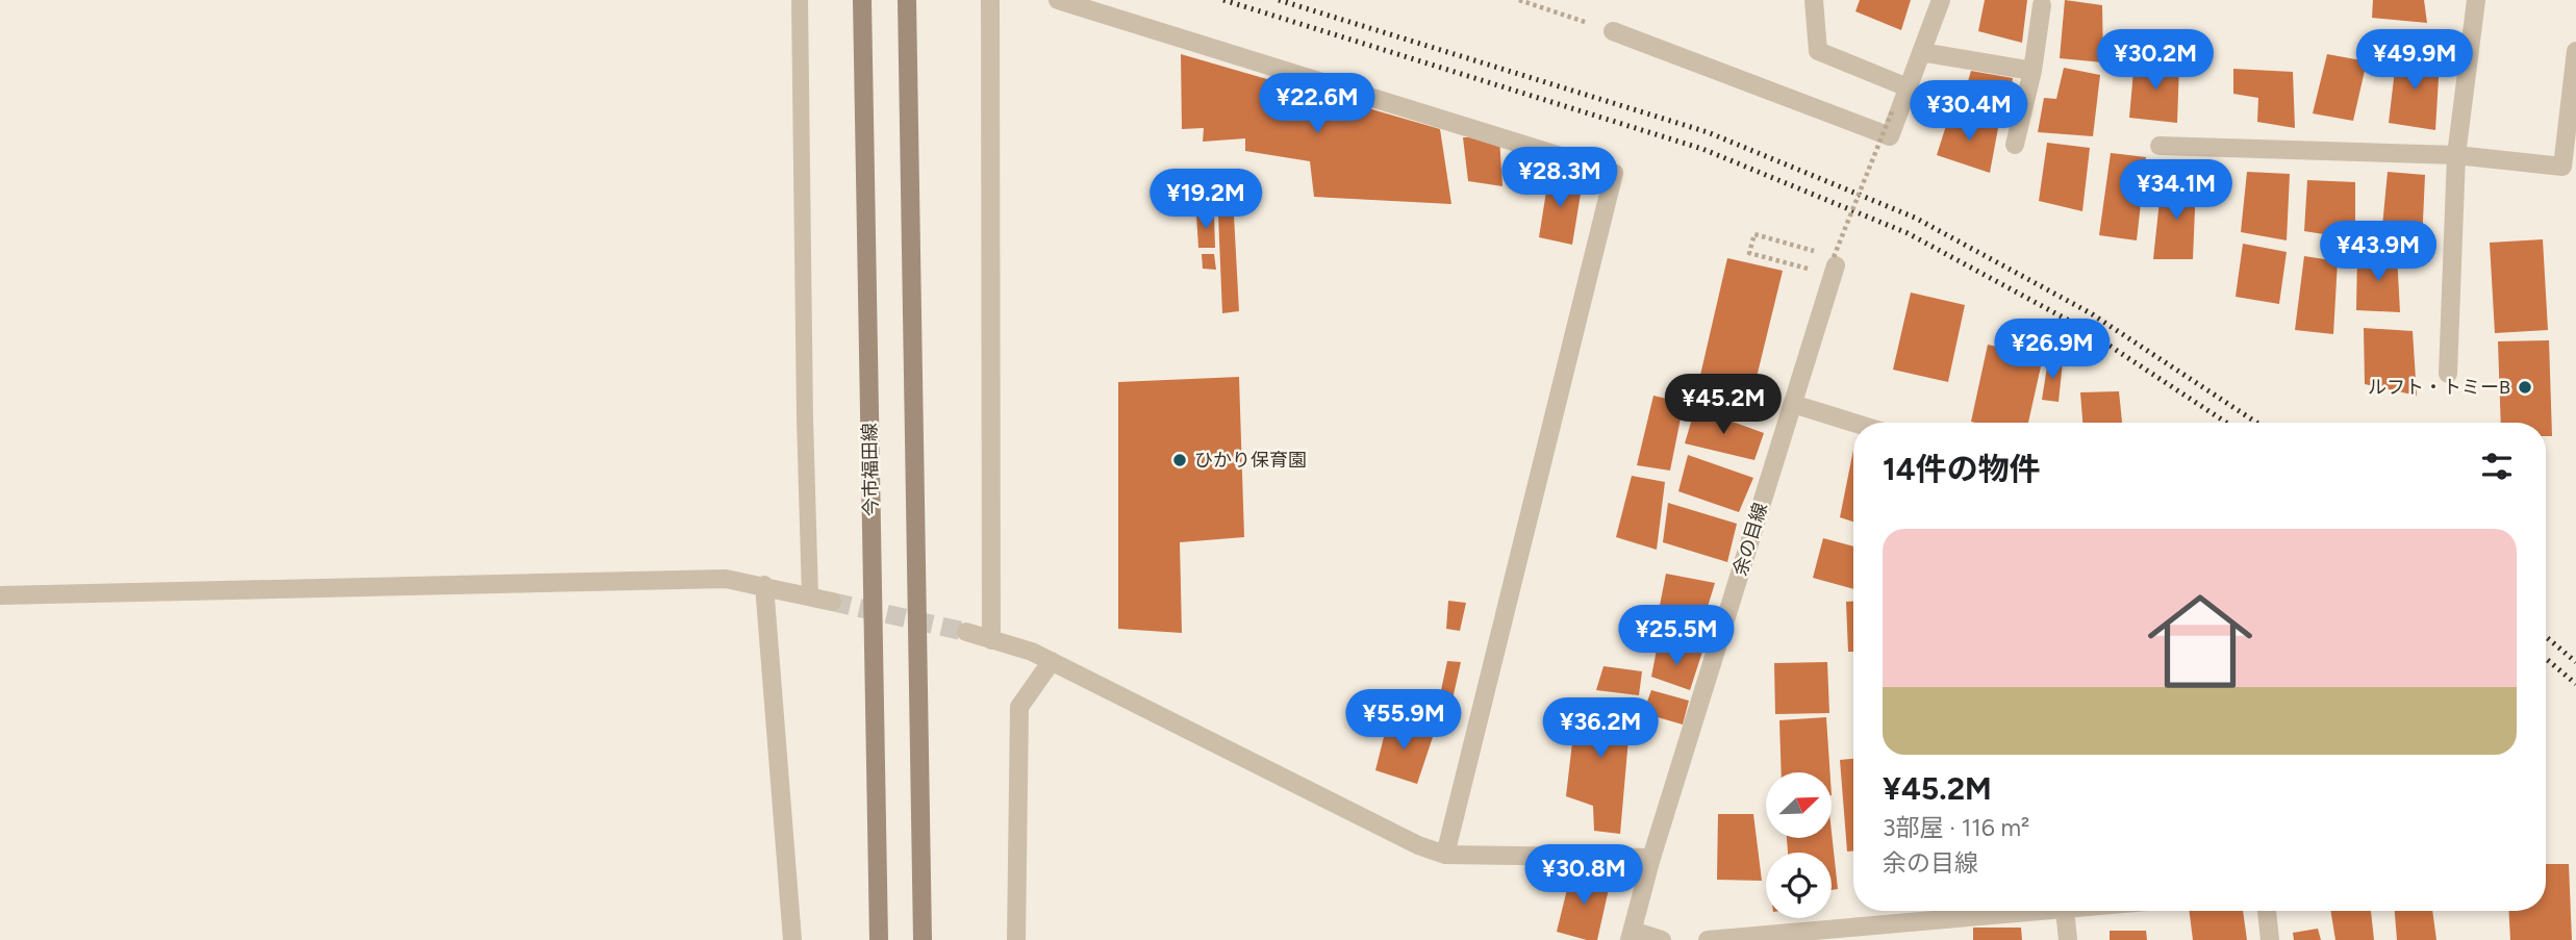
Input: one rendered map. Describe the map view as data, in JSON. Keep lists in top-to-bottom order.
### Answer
{
  "streets": {
    "main road": ["今市福田線"],
    "street": ["余の目線"]
  },
  "places": ["ルフト・トミーB", "ひかり保育園"],
  "north": "top right",
  "page": {
    "price": [
      "¥30.2M",
      "¥49.9M",
      "¥22.6M",
      "¥30.4M",
      "¥28.3M",
      "¥34.1M",
      "¥19.2M",
      "¥43.9M",
      "¥26.9M",
      "¥45.2M",
      "¥25.5M",
      "¥55.9M",
      "¥36.2M",
      "¥30.8M"
    ],
    "heading": "14件の物件",
    "list": [
      {
        "name": "¥45.2M",
        "note": "3部屋 · 116 m² · 余の目線"
      }
    ]
  }
}
